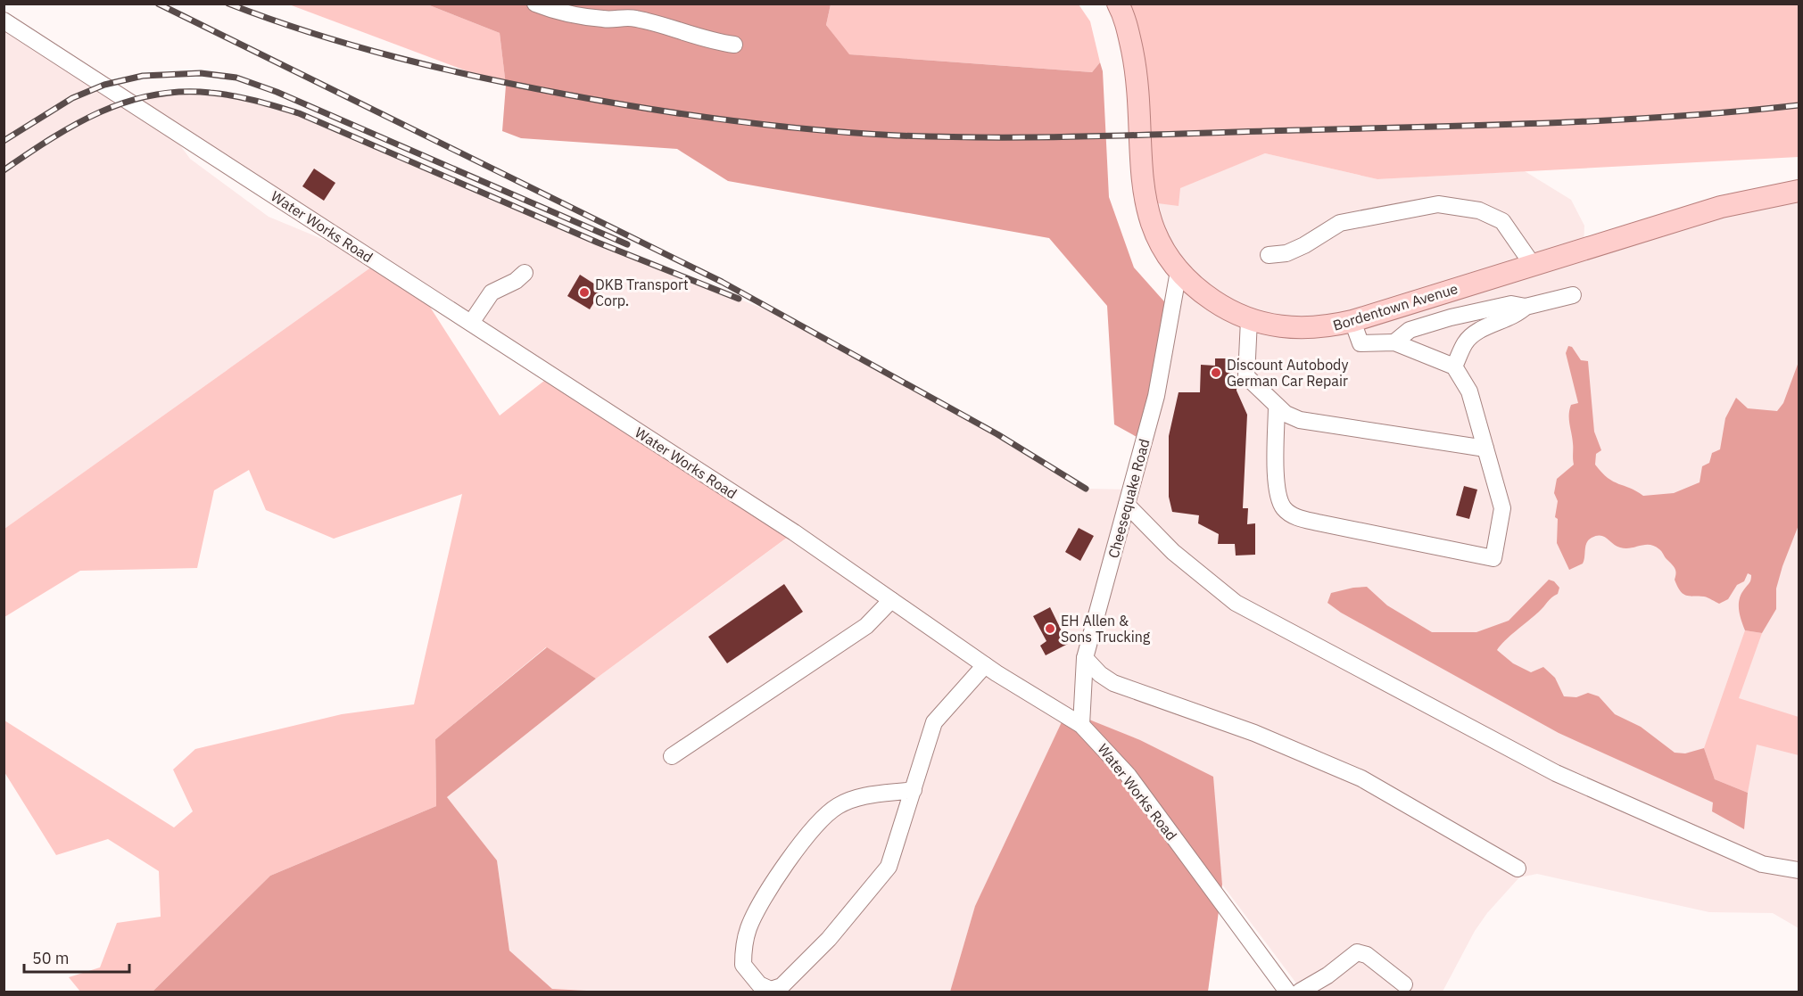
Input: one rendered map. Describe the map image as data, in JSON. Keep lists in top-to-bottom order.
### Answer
{
  "streets": {
    "main road": ["Bordentown Avenue"],
    "street": ["Water Works Road", "Cheesequake Road"]
  },
  "crossings": [
    ["Water Works Road", "Cheesequake Road"],
    ["Bordentown Avenue", "Cheesequake Road"]
  ],
  "places": ["DKB Transport Corp.", "Discount Autobody German Car Repair", "EH Allen & Sons Trucking"],
  "scale_bar": "50 m"
}
